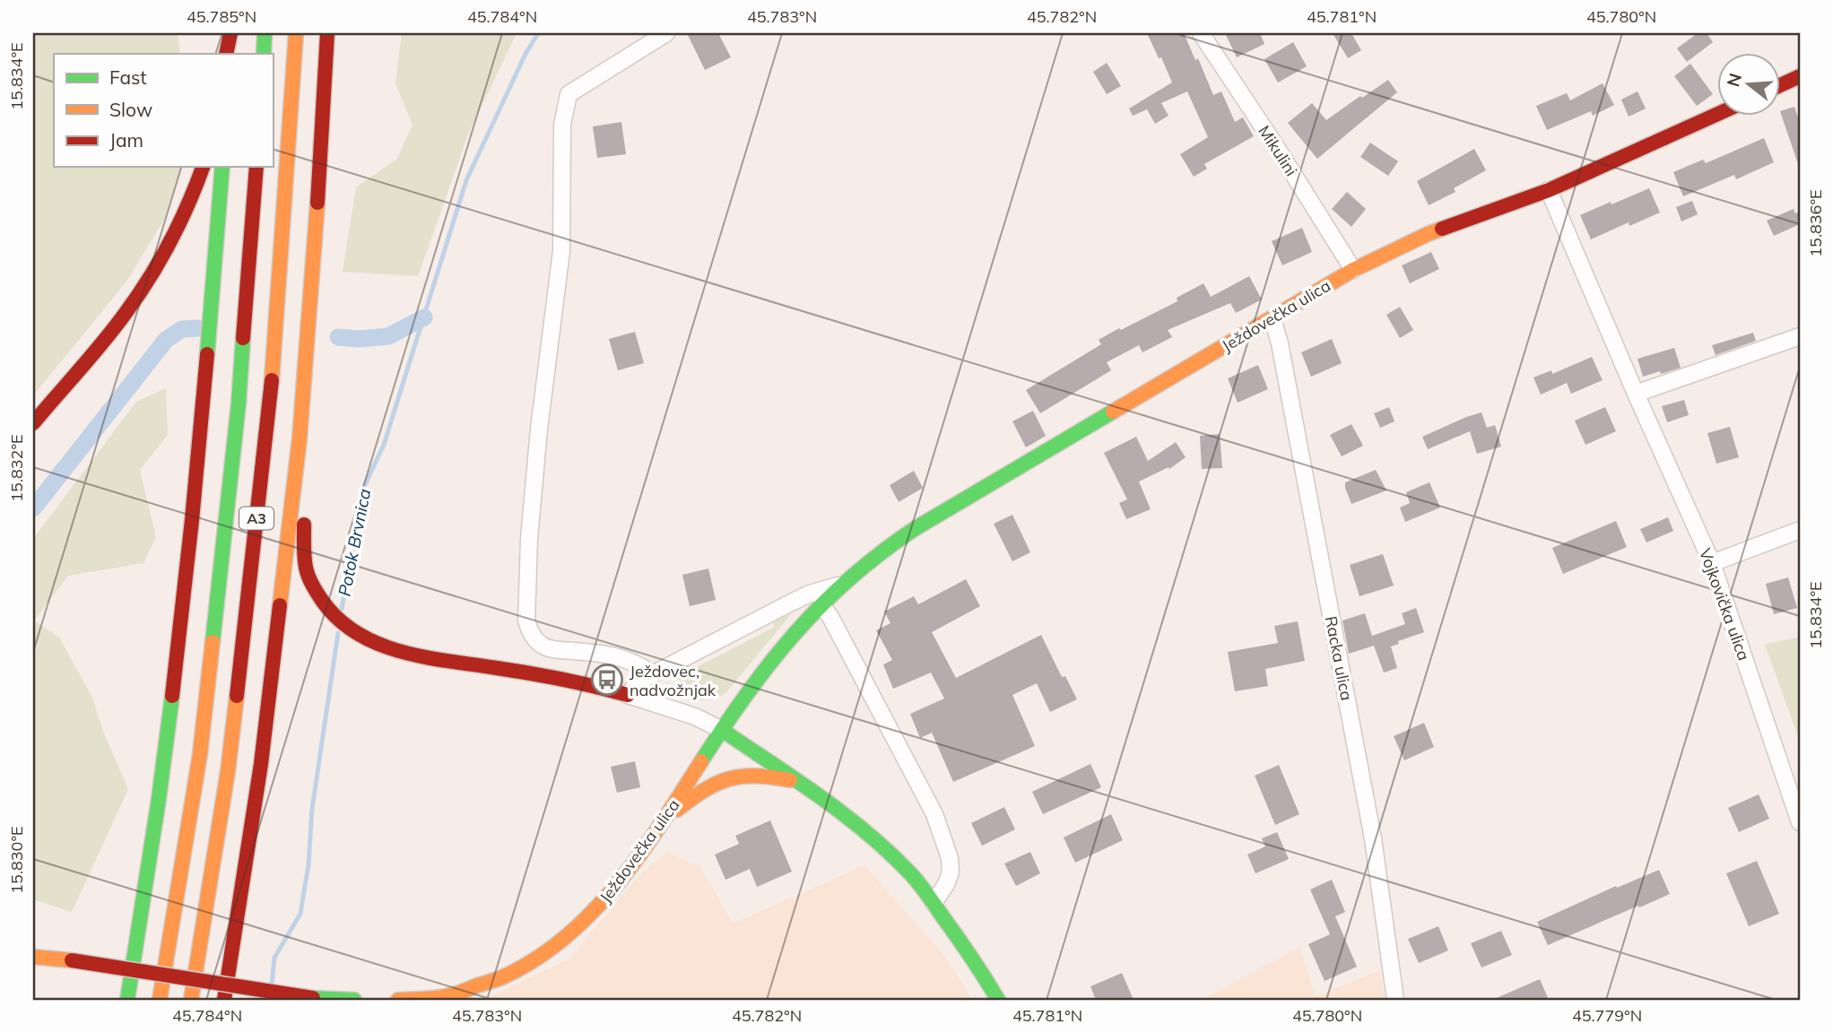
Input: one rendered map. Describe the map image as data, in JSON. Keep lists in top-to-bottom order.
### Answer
{
  "streets": {
    "main road": ["Ježdovečka ulica", "A3"],
    "street": ["Mikulini", "Vojkovička ulica", "Racka ulica"]
  },
  "crossings": [
    ["Mikulini", "Ježdovečka ulica"],
    ["Ježdovečka ulica", "Vojkovička ulica"],
    ["Ježdovečka ulica", "Racka ulica"]
  ],
  "water": ["Potok Brvnica"],
  "places": {
    "bus stop": ["Ježdovec, nadvožnjak"]
  },
  "legend": ["Fast", "Slow", "Jam"],
  "north": "left",
  "coordinates": [
    "45.785°N",
    "45.784°N",
    "45.783°N",
    "45.782°N",
    "45.781°N",
    "45.780°N",
    "15.834°E",
    "15.836°E",
    "15.832°E",
    "15.830°E",
    "45.779°N"
  ]
}
